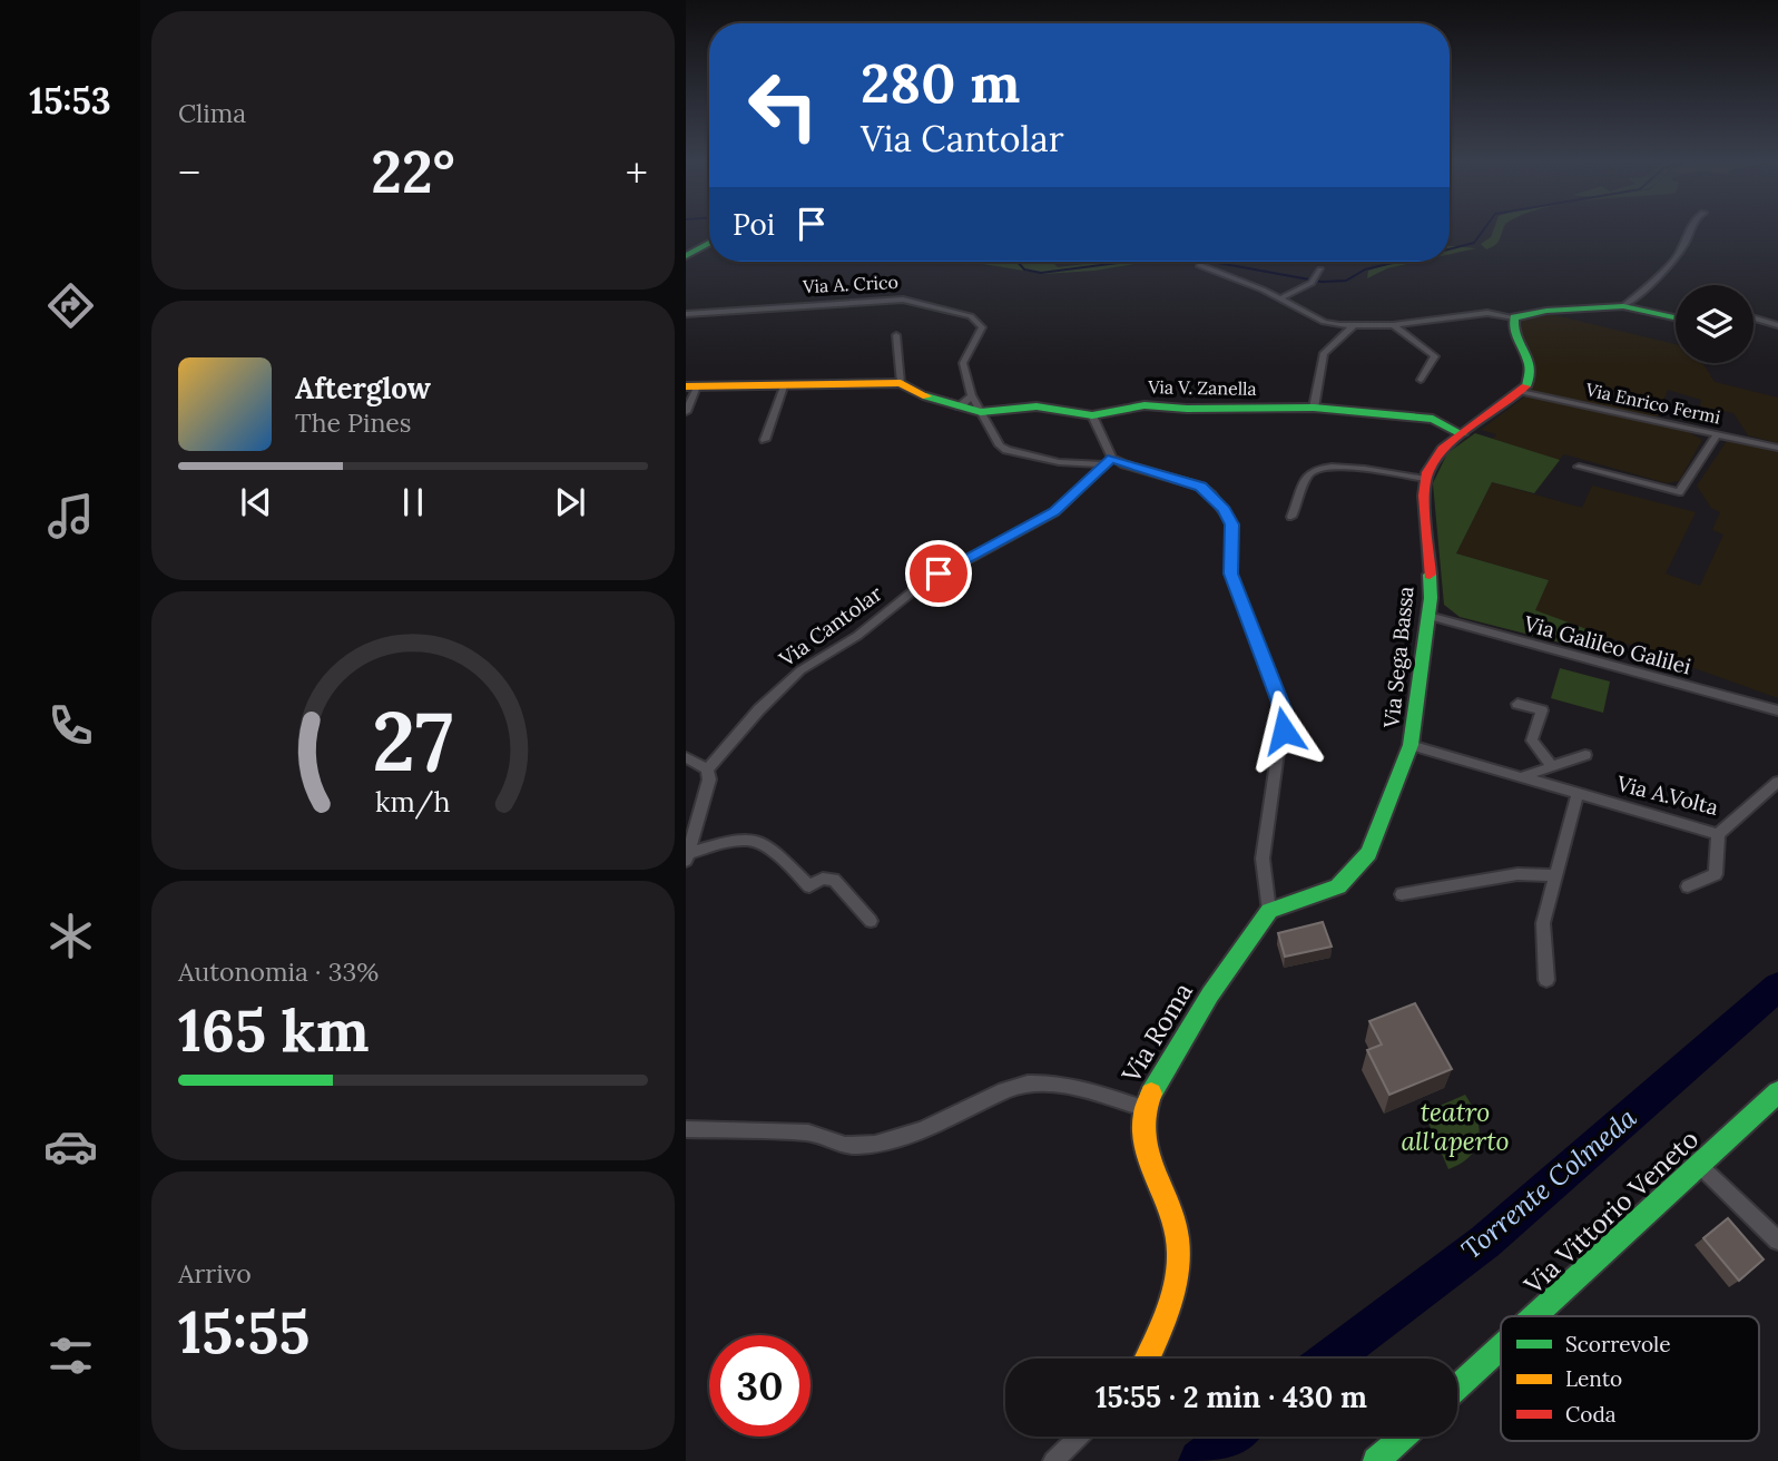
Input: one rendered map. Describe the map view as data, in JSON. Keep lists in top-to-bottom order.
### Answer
{
  "streets": {
    "street": [
      "Via A. Crico",
      "Via V. Zanella",
      "Via Enrico Fermi",
      "Via Cantolar",
      "Via Galileo Galilei",
      "Via Sega Bassa",
      "Via A.Volta",
      "Via Roma",
      "Via Vittorio Veneto"
    ]
  },
  "crossings": [
    ["Via A. Crico", "Via Cantolar"],
    ["Via Galileo Galilei", "Via Sega Bassa"],
    ["Via Sega Bassa", "Via A.Volta"],
    ["Via Sega Bassa", "Via Roma"]
  ],
  "water": ["Torrente Colmeda"],
  "parks": ["teatro all'aperto"],
  "legend": ["Scorrevole", "Lento", "Coda"],
  "page": {
    "tabs": "15:53",
    "tile": [
      "Clima",
      ["Autonomia · 33%", "165 km"],
      ["Arrivo", "15:55"]
    ],
    "turn": ["280 m", "Via Cantolar"],
    "heat": ["−", "22°", "+"],
    "then": "Poi",
    "song": ["Afterglow", "The Pines"],
    "limit": "30",
    "trip": "15:55 · 2 min · 430 m",
    "gauge": ["27", "km/h"]
  }
}
